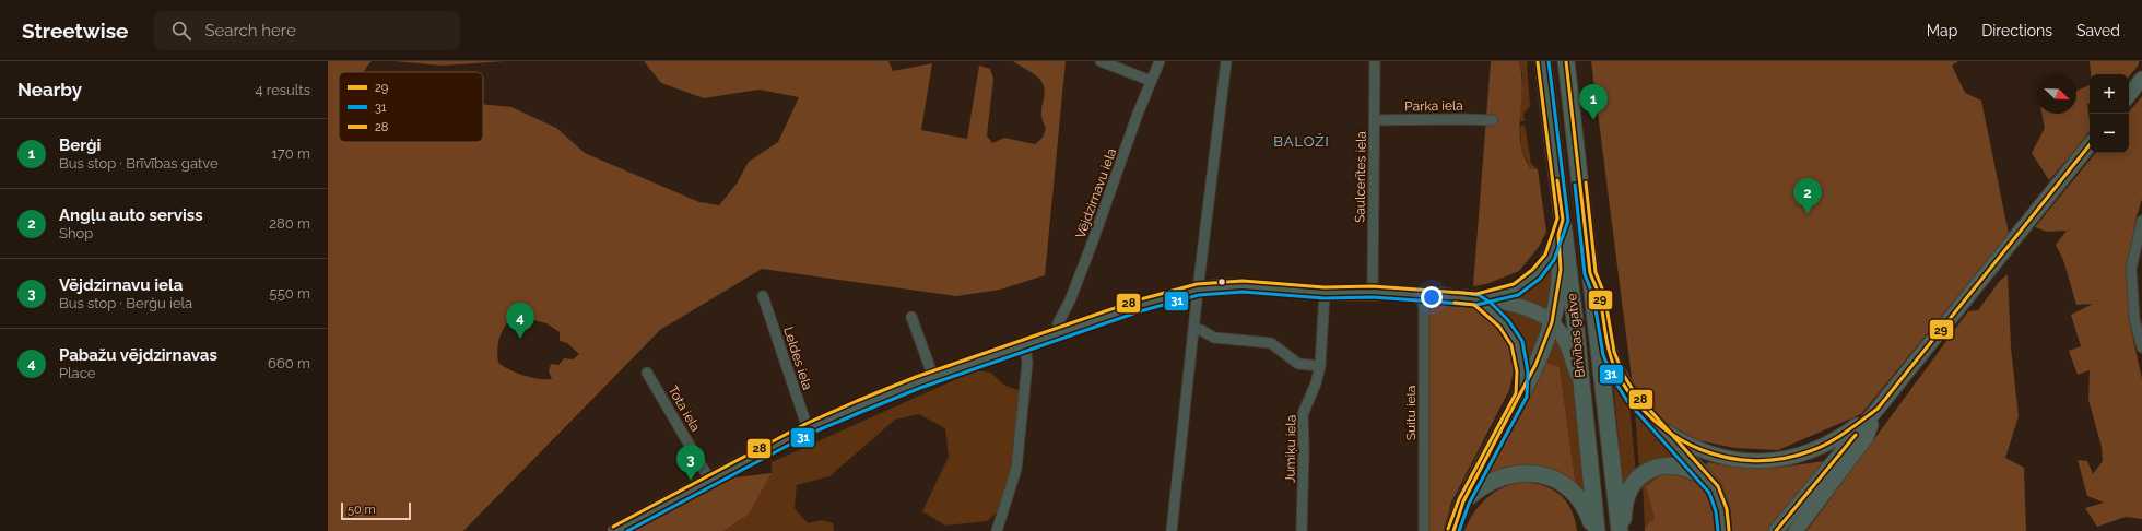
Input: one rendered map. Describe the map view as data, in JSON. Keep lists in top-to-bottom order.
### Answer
{
  "streets": {
    "highway": ["Brīvības gatve"],
    "street": [
      "Parka iela",
      "Saulcerītes iela",
      "Vējdzirnavu iela",
      "Leldes iela",
      "Tota iela",
      "Suitu iela",
      "Jumiķu iela"
    ]
  },
  "crossings": [
    ["Parka iela", "Saulcerītes iela"]
  ],
  "districts": ["BALOŽI"],
  "lines": ["transit line 29", "transit line 31", "transit line 28"],
  "legend": ["29", "31", "28"],
  "scale_bar": "50 m",
  "north": "bottom right",
  "page": {
    "header": "Streetwise",
    "search": "Search here",
    "nav": ["Map", "Directions", "Saved"],
    "heading": ["Nearby", "4 results"],
    "map_buttons": ["+", "−"],
    "pins": [
      "1",
      "2",
      "4",
      "3"
    ],
    "list": [
      {
        "mark": "1",
        "name": "Berģi",
        "note": "Bus stop · Brīvības gatve",
        "value": "170 m"
      },
      {
        "mark": "2",
        "name": "Angļu auto serviss",
        "note": "Shop",
        "value": "280 m"
      },
      {
        "mark": "3",
        "name": "Vējdzirnavu iela",
        "note": "Bus stop · Berģu iela",
        "value": "550 m"
      },
      {
        "mark": "4",
        "name": "Pabažu vējdzirnavas",
        "note": "Place",
        "value": "660 m"
      }
    ],
    "scale": "50 m"
  }
}
